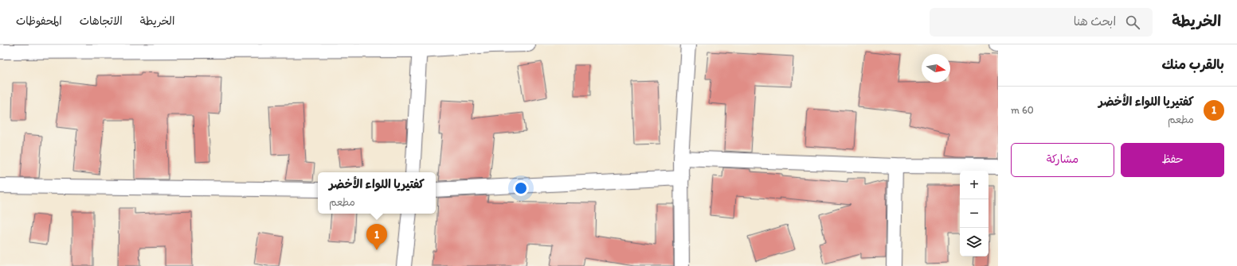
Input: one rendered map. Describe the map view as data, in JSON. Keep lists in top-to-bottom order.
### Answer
{
  "north": "right",
  "page": {
    "header": "الخريطة",
    "search": "ابحث هنا",
    "nav": ["الخريطة", "الاتجاهات", "المحفوظات"],
    "heading": "بالقرب منك",
    "list": [
      {
        "mark": "1",
        "name": "كفتيريا اللواء الأخضر",
        "note": "مطعم",
        "value": "60 m"
      }
    ],
    "buttons": ["حفظ", "مشاركة"],
    "map_buttons": ["+", "−"],
    "popup": ["كفتيريا اللواء الأخضر", "مطعم"],
    "pins": "1"
  }
}
